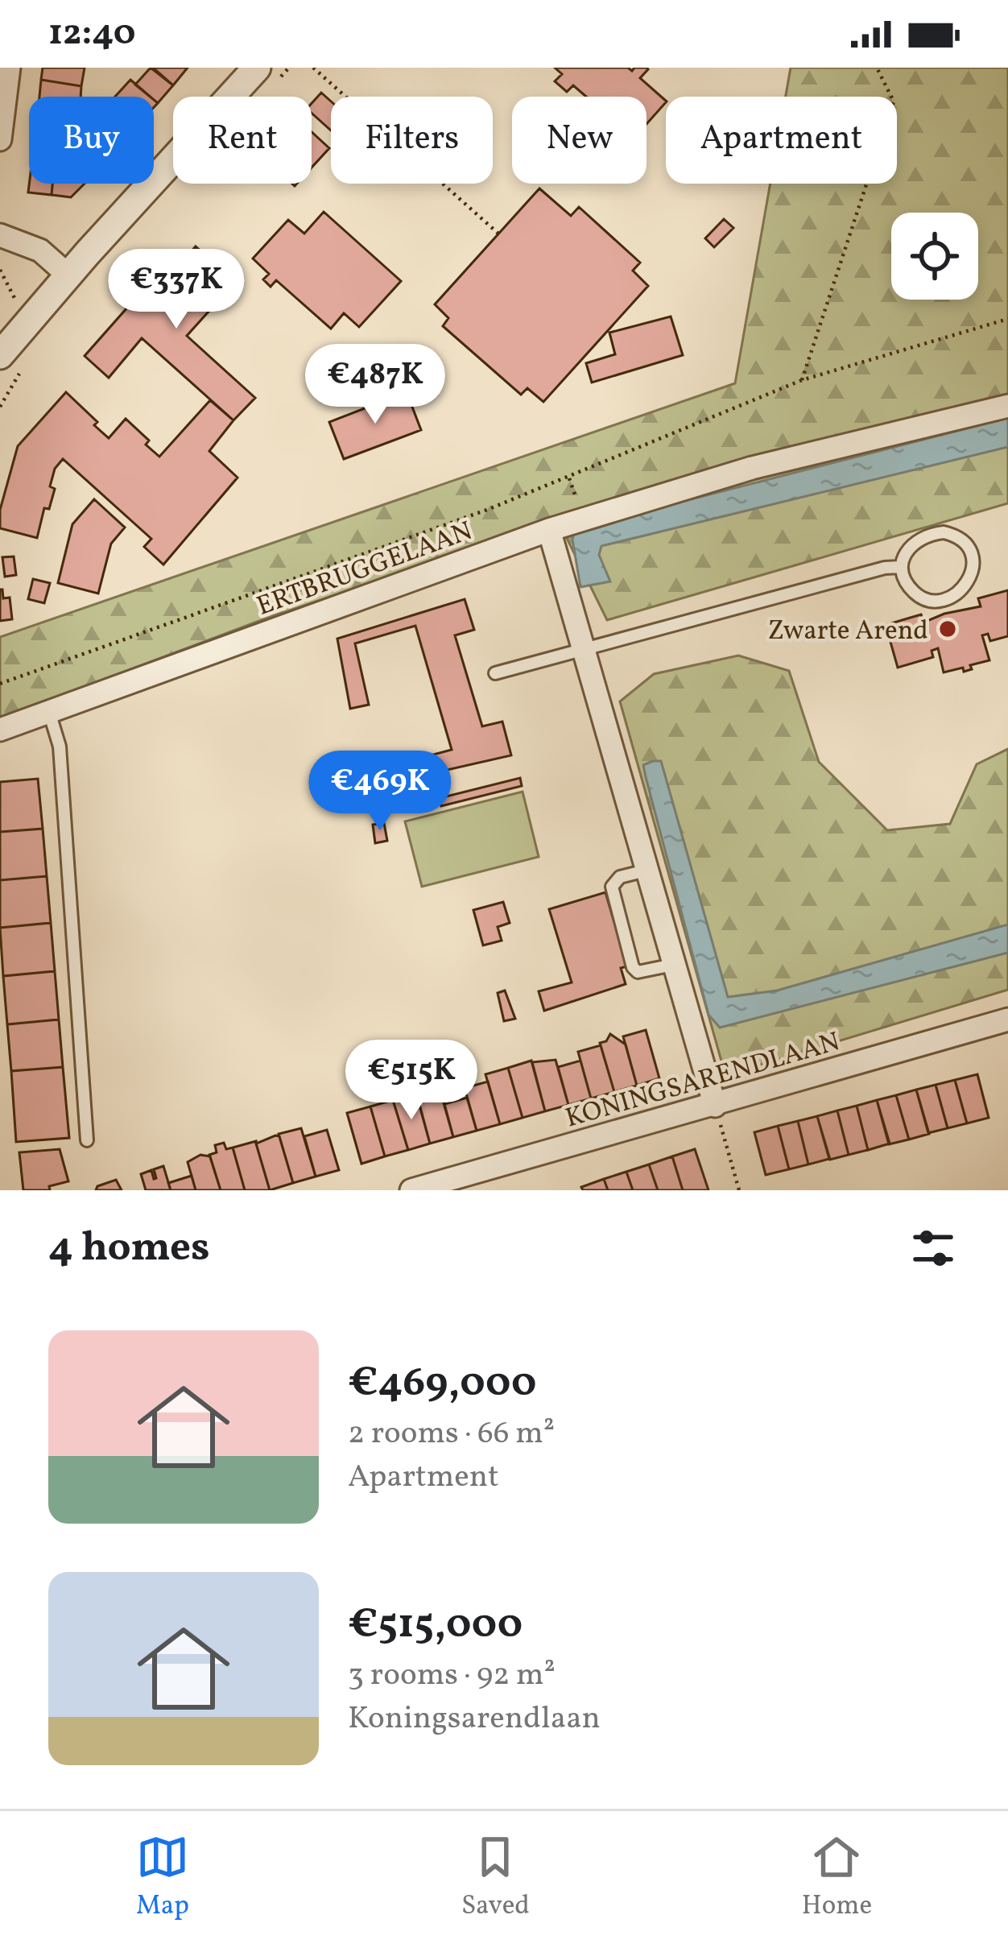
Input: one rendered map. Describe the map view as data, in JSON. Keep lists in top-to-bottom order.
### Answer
{
  "streets": {
    "street": ["ERTBRUGGELAAN", "KONINGSARENDLAAN"]
  },
  "places": ["Zwarte Arend"],
  "page": {
    "status": "12:40",
    "chip": [
      "Buy",
      "Rent",
      "Filters",
      "New",
      "Apartment"
    ],
    "price": [
      "€337K",
      "€487K",
      "€469K",
      "€515K"
    ],
    "heading": "4 homes",
    "list": [
      {
        "name": "€469,000",
        "note": "2 rooms · 66 m² · Apartment"
      },
      {
        "name": "€515,000",
        "note": "3 rooms · 92 m² · Koningsarendlaan"
      }
    ],
    "tabs": ["Map", "Saved", "Home"]
  }
}
